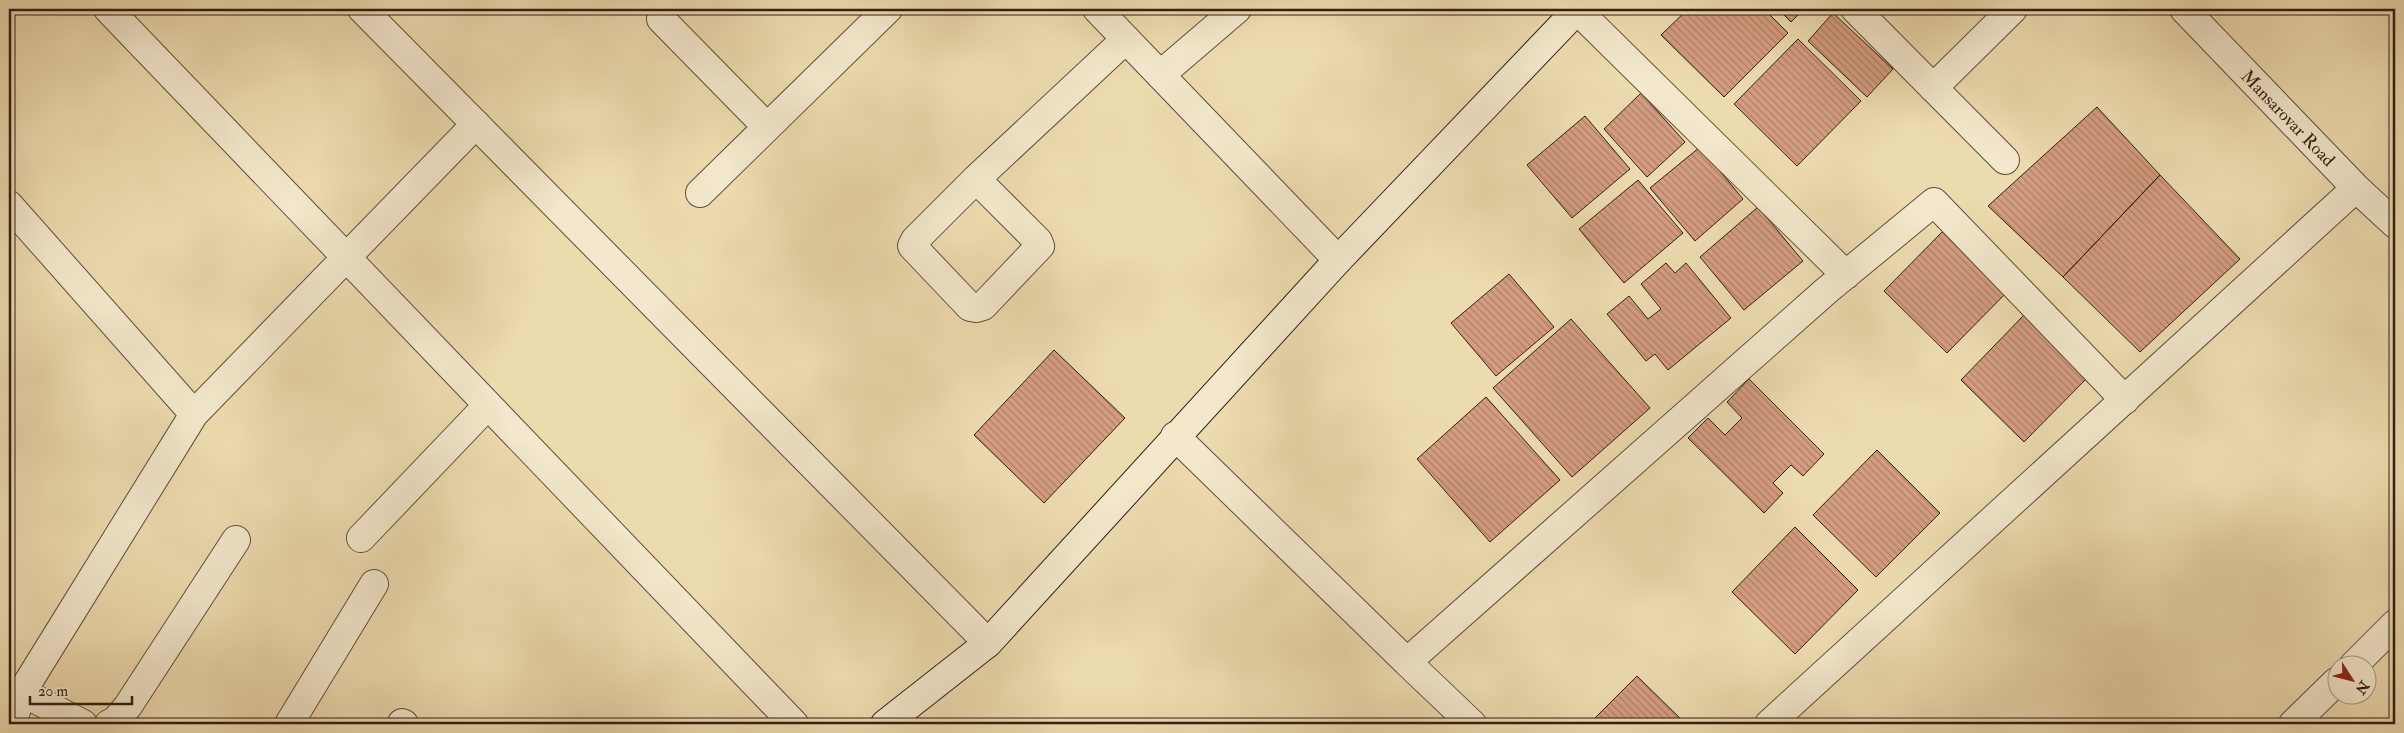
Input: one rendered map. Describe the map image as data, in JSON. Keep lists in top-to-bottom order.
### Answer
{
  "streets": {
    "street": ["Mansarovar Road"]
  },
  "scale_bar": "20 m",
  "north": "bottom right"
}
